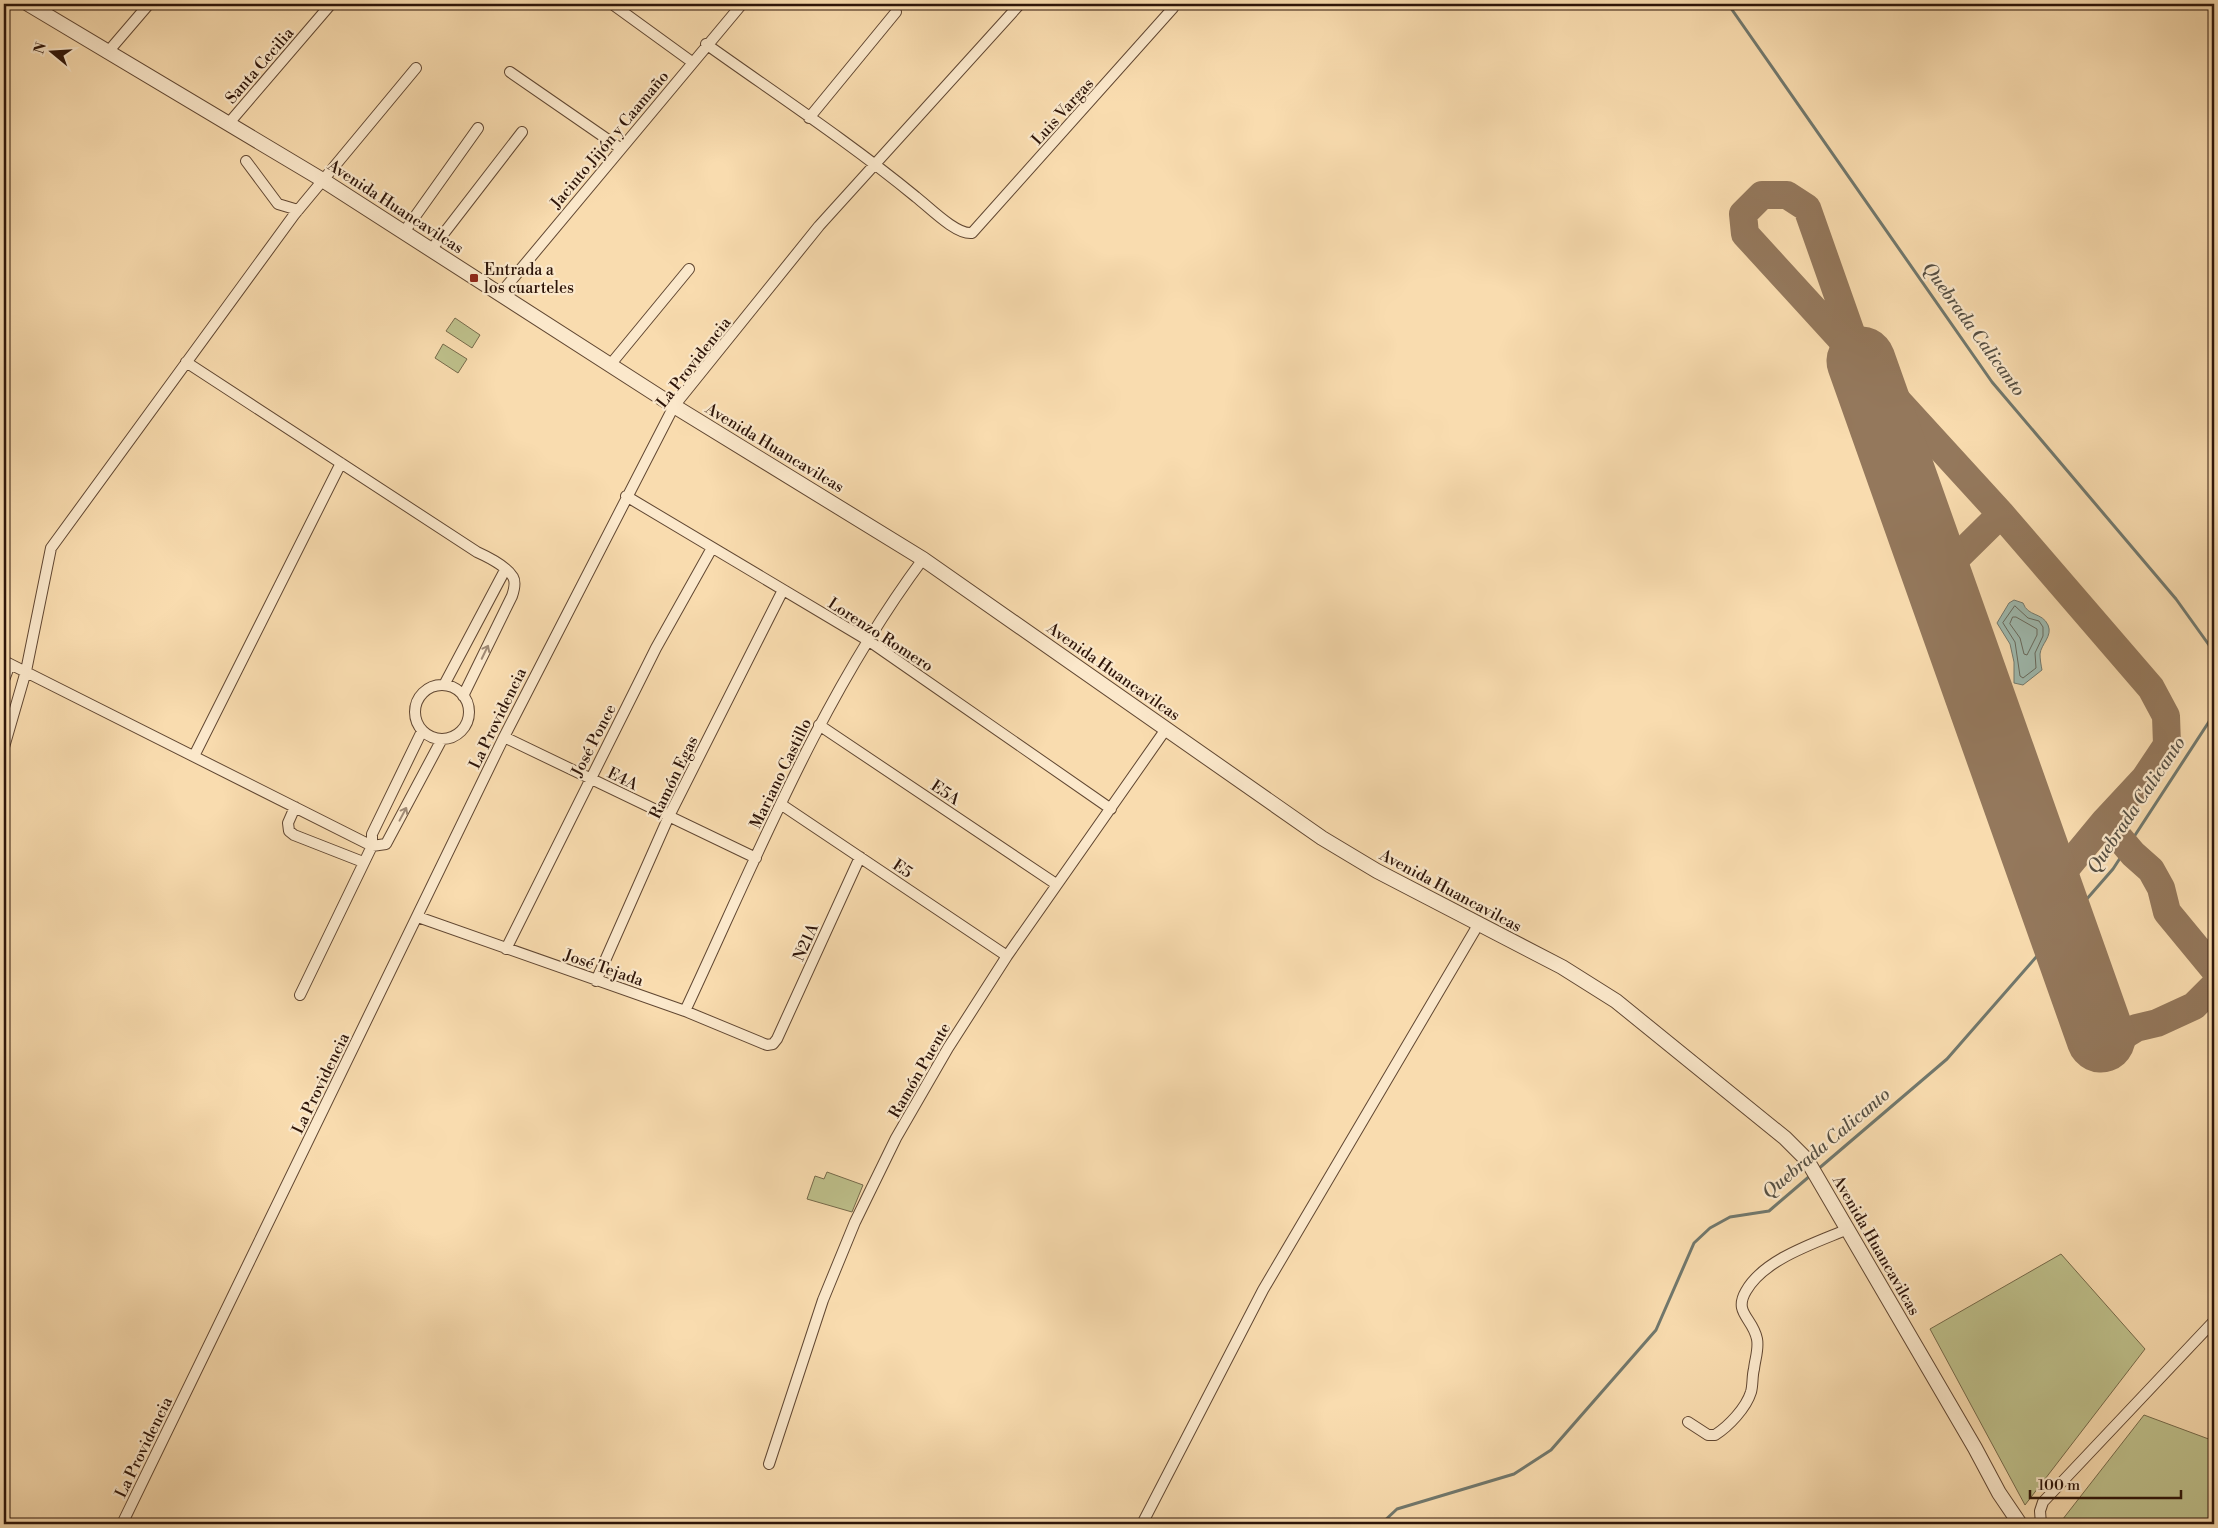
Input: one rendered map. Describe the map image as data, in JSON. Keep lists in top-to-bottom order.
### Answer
{
  "streets": {
    "street": [
      "Santa Cecilia",
      "Luis Vargas",
      "Jacinto Jijón y Caamaño",
      "Avenida Huancavilcas",
      "La Providencia",
      "Lorenzo Romero",
      "José Ponce",
      "Mariano Castillo",
      "Ramón Egas",
      "E4A",
      "E5A",
      "E5",
      "N21A",
      "José Tejada",
      "Ramón Puente"
    ]
  },
  "crossings": [
    ["Santa Cecilia", "Avenida Huancavilcas"],
    ["Luis Vargas", "La Providencia"],
    ["Jacinto Jijón y Caamaño", "Avenida Huancavilcas"],
    ["Avenida Huancavilcas", "La Providencia"],
    ["Avenida Huancavilcas", "Mariano Castillo"],
    ["Avenida Huancavilcas", "Ramón Puente"],
    ["La Providencia", "Lorenzo Romero"],
    ["La Providencia", "E4A"],
    ["La Providencia", "José Tejada"],
    ["Lorenzo Romero", "José Ponce"],
    ["Lorenzo Romero", "Mariano Castillo"],
    ["Lorenzo Romero", "Ramón Egas"],
    ["Lorenzo Romero", "Ramón Puente"],
    ["José Ponce", "E4A"],
    ["José Ponce", "José Tejada"],
    ["Mariano Castillo", "E4A"],
    ["Mariano Castillo", "E5A"],
    ["Mariano Castillo", "E5"],
    ["Mariano Castillo", "José Tejada"],
    ["Ramón Egas", "E4A"],
    ["Ramón Egas", "José Tejada"],
    ["E5A", "Ramón Puente"],
    ["E5", "N21A"],
    ["E5", "Ramón Puente"],
    ["N21A", "José Tejada"]
  ],
  "water": ["Quebrada Calicanto"],
  "places": {
    "transit": ["Entrada a los cuarteles"]
  },
  "scale_bar": "100 m",
  "north": "left"
}
